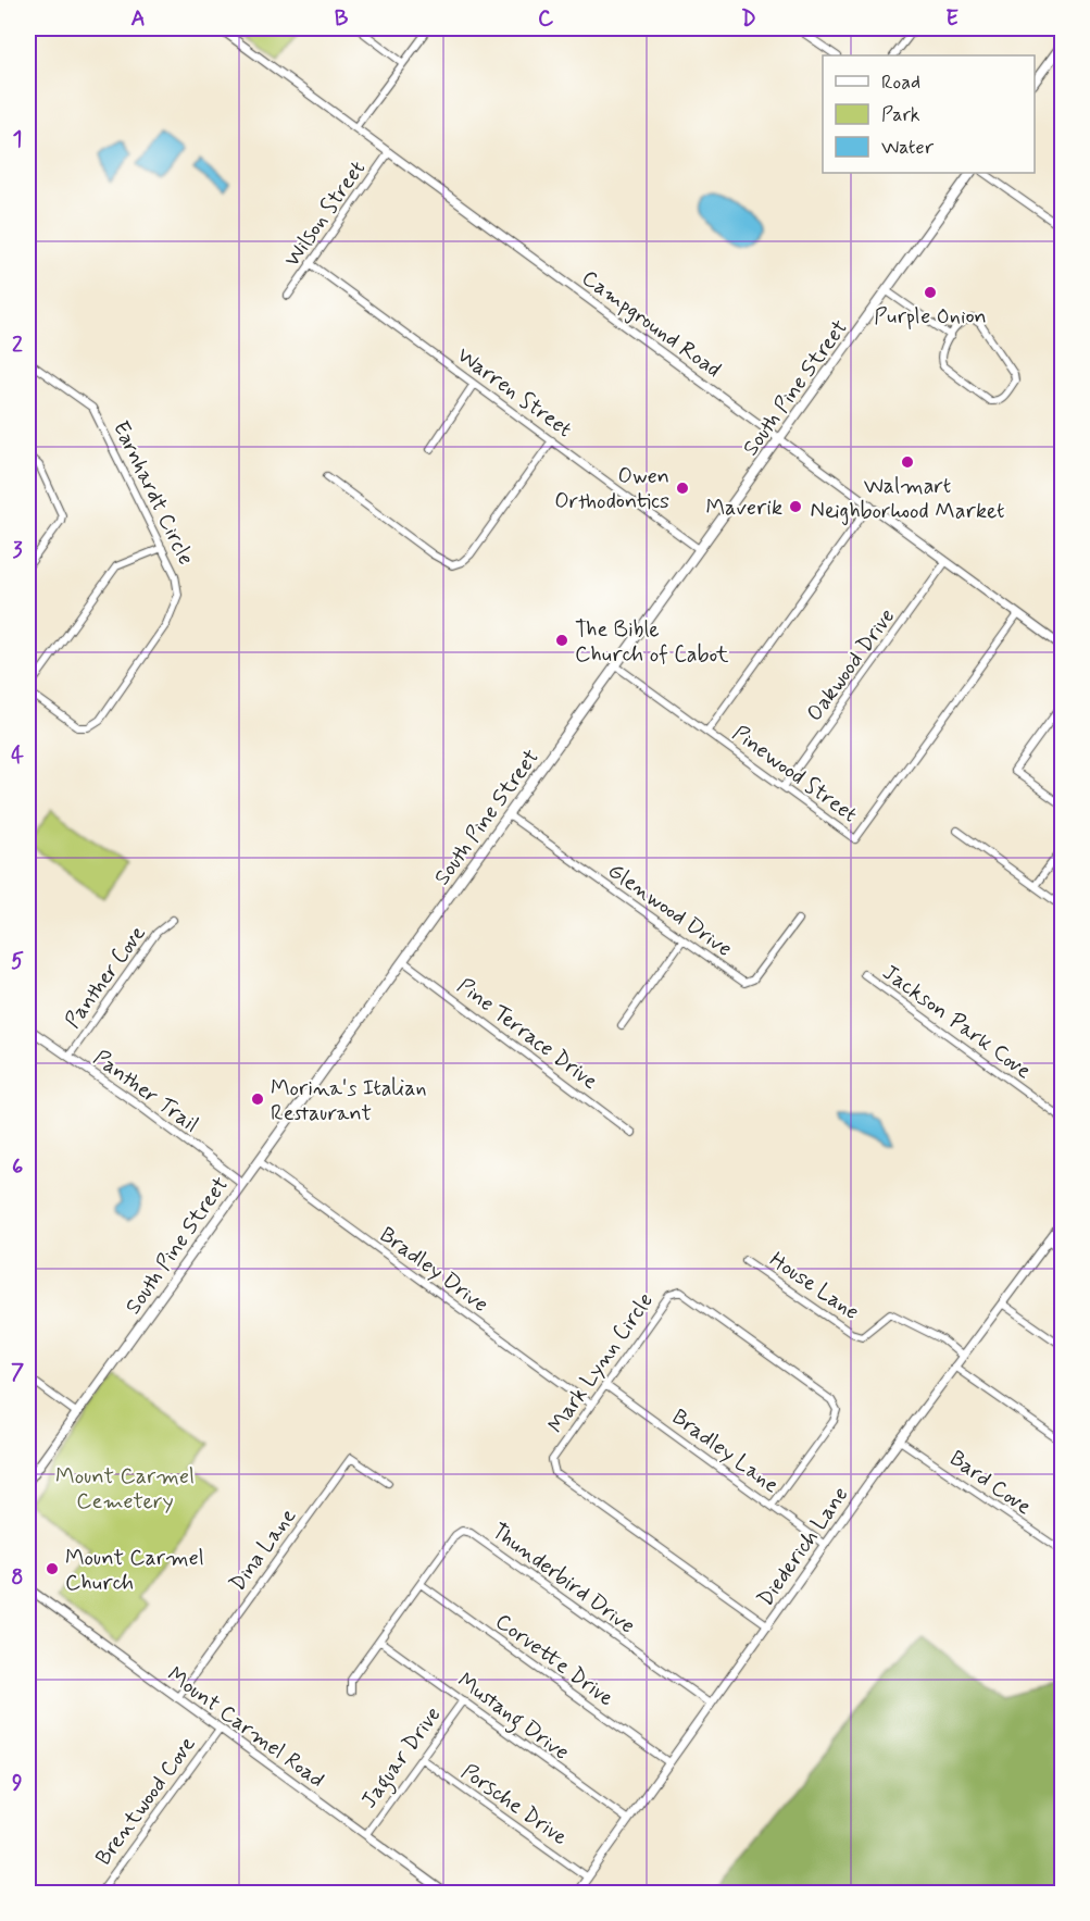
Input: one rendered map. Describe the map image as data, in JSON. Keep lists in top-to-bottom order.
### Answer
{
  "streets": {
    "main road": ["South Pine Street"],
    "street": [
      "Wilson Street",
      "Campground Road",
      "Warren Street",
      "Earnhardt Circle",
      "Oakwood Drive",
      "Pinewood Street",
      "Glenwood Drive",
      "Panther Cove",
      "Jackson Park Cove",
      "Pine Terrace Drive",
      "Panther Trail",
      "Bradley Drive",
      "House Lane",
      "Mark Lynn Circle",
      "Bradley Lane",
      "Bard Cove",
      "Diederich Lane",
      "Dina Lane",
      "Thunderbird Drive",
      "Corvette Drive",
      "Mustang Drive",
      "Mount Carmel Road",
      "Jaguar Drive",
      "Brentwood Cove",
      "Porsche Drive"
    ]
  },
  "crossings": [
    ["Wilson Street", "Campground Road"],
    ["Wilson Street", "Warren Street"],
    ["Campground Road", "South Pine Street"],
    ["Campground Road", "Oakwood Drive"],
    ["Campground Road", "Pinewood Street"],
    ["South Pine Street", "Warren Street"],
    ["South Pine Street", "Pinewood Street"],
    ["South Pine Street", "Glenwood Drive"],
    ["South Pine Street", "Pine Terrace Drive"],
    ["South Pine Street", "Panther Trail"],
    ["South Pine Street", "Bradley Drive"],
    ["Oakwood Drive", "Pinewood Street"],
    ["Panther Cove", "Panther Trail"],
    ["Bradley Drive", "Mark Lynn Circle"],
    ["House Lane", "Diederich Lane"],
    ["Mark Lynn Circle", "Bradley Lane"],
    ["Mark Lynn Circle", "Diederich Lane"],
    ["Bradley Lane", "Diederich Lane"],
    ["Bard Cove", "Diederich Lane"],
    ["Diederich Lane", "Thunderbird Drive"],
    ["Diederich Lane", "Corvette Drive"],
    ["Diederich Lane", "Mustang Drive"],
    ["Diederich Lane", "Porsche Drive"],
    ["Dina Lane", "Mount Carmel Road"],
    ["Thunderbird Drive", "Corvette Drive"],
    ["Thunderbird Drive", "Mustang Drive"],
    ["Mustang Drive", "Jaguar Drive"],
    ["Mount Carmel Road", "Jaguar Drive"],
    ["Mount Carmel Road", "Brentwood Cove"],
    ["Jaguar Drive", "Porsche Drive"]
  ],
  "parks": ["Mount Carmel Cemetery"],
  "places": [
    "Purple Onion",
    "Walmart Neighborhood Market",
    "Owen Orthodontics",
    "Maverik",
    "The Bible Church of Cabot",
    "Morina's Italian Restaurant",
    "Mount Carmel Church"
  ],
  "legend": ["Road", "Park", "Water"],
  "grid": {
    "columns": [
      "A",
      "B",
      "C",
      "D",
      "E"
    ],
    "rows": [
      "1",
      "2",
      "3",
      "4",
      "5",
      "6",
      "7",
      "8",
      "9"
    ]
  }
}
